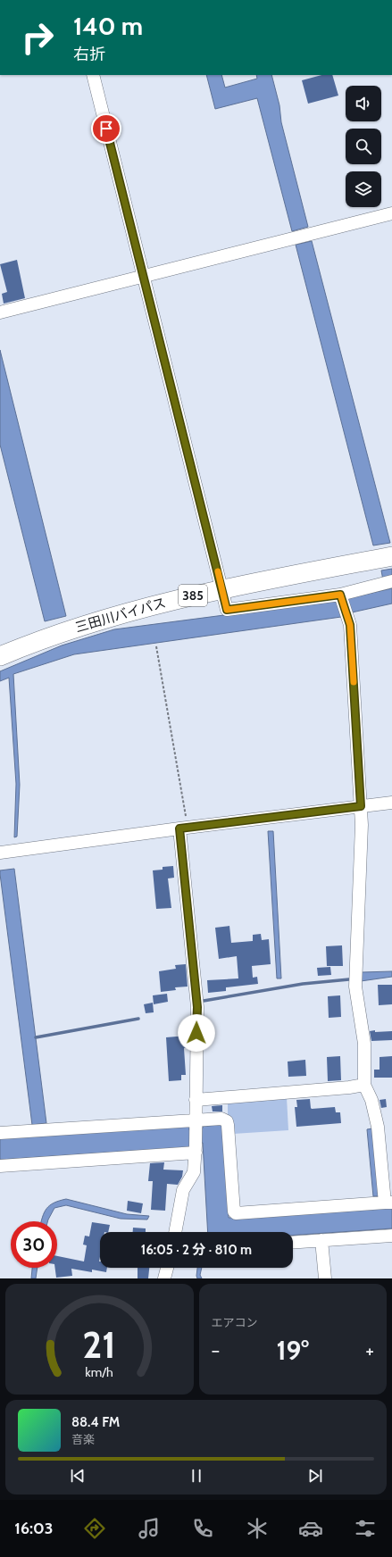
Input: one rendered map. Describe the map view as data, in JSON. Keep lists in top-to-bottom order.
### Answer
{
  "streets": {
    "highway": ["385", "三田川バイパス"]
  },
  "page": {
    "turn": ["140 m", "右折"],
    "limit": "30",
    "trip": "16:05 · 2 分 · 810 m",
    "tile": "エアコン",
    "heat": ["−", "19°", "+"],
    "song": ["88.4 FM", "音楽"],
    "tabs": "16:03",
    "gauge": ["21", "km/h"]
  }
}
